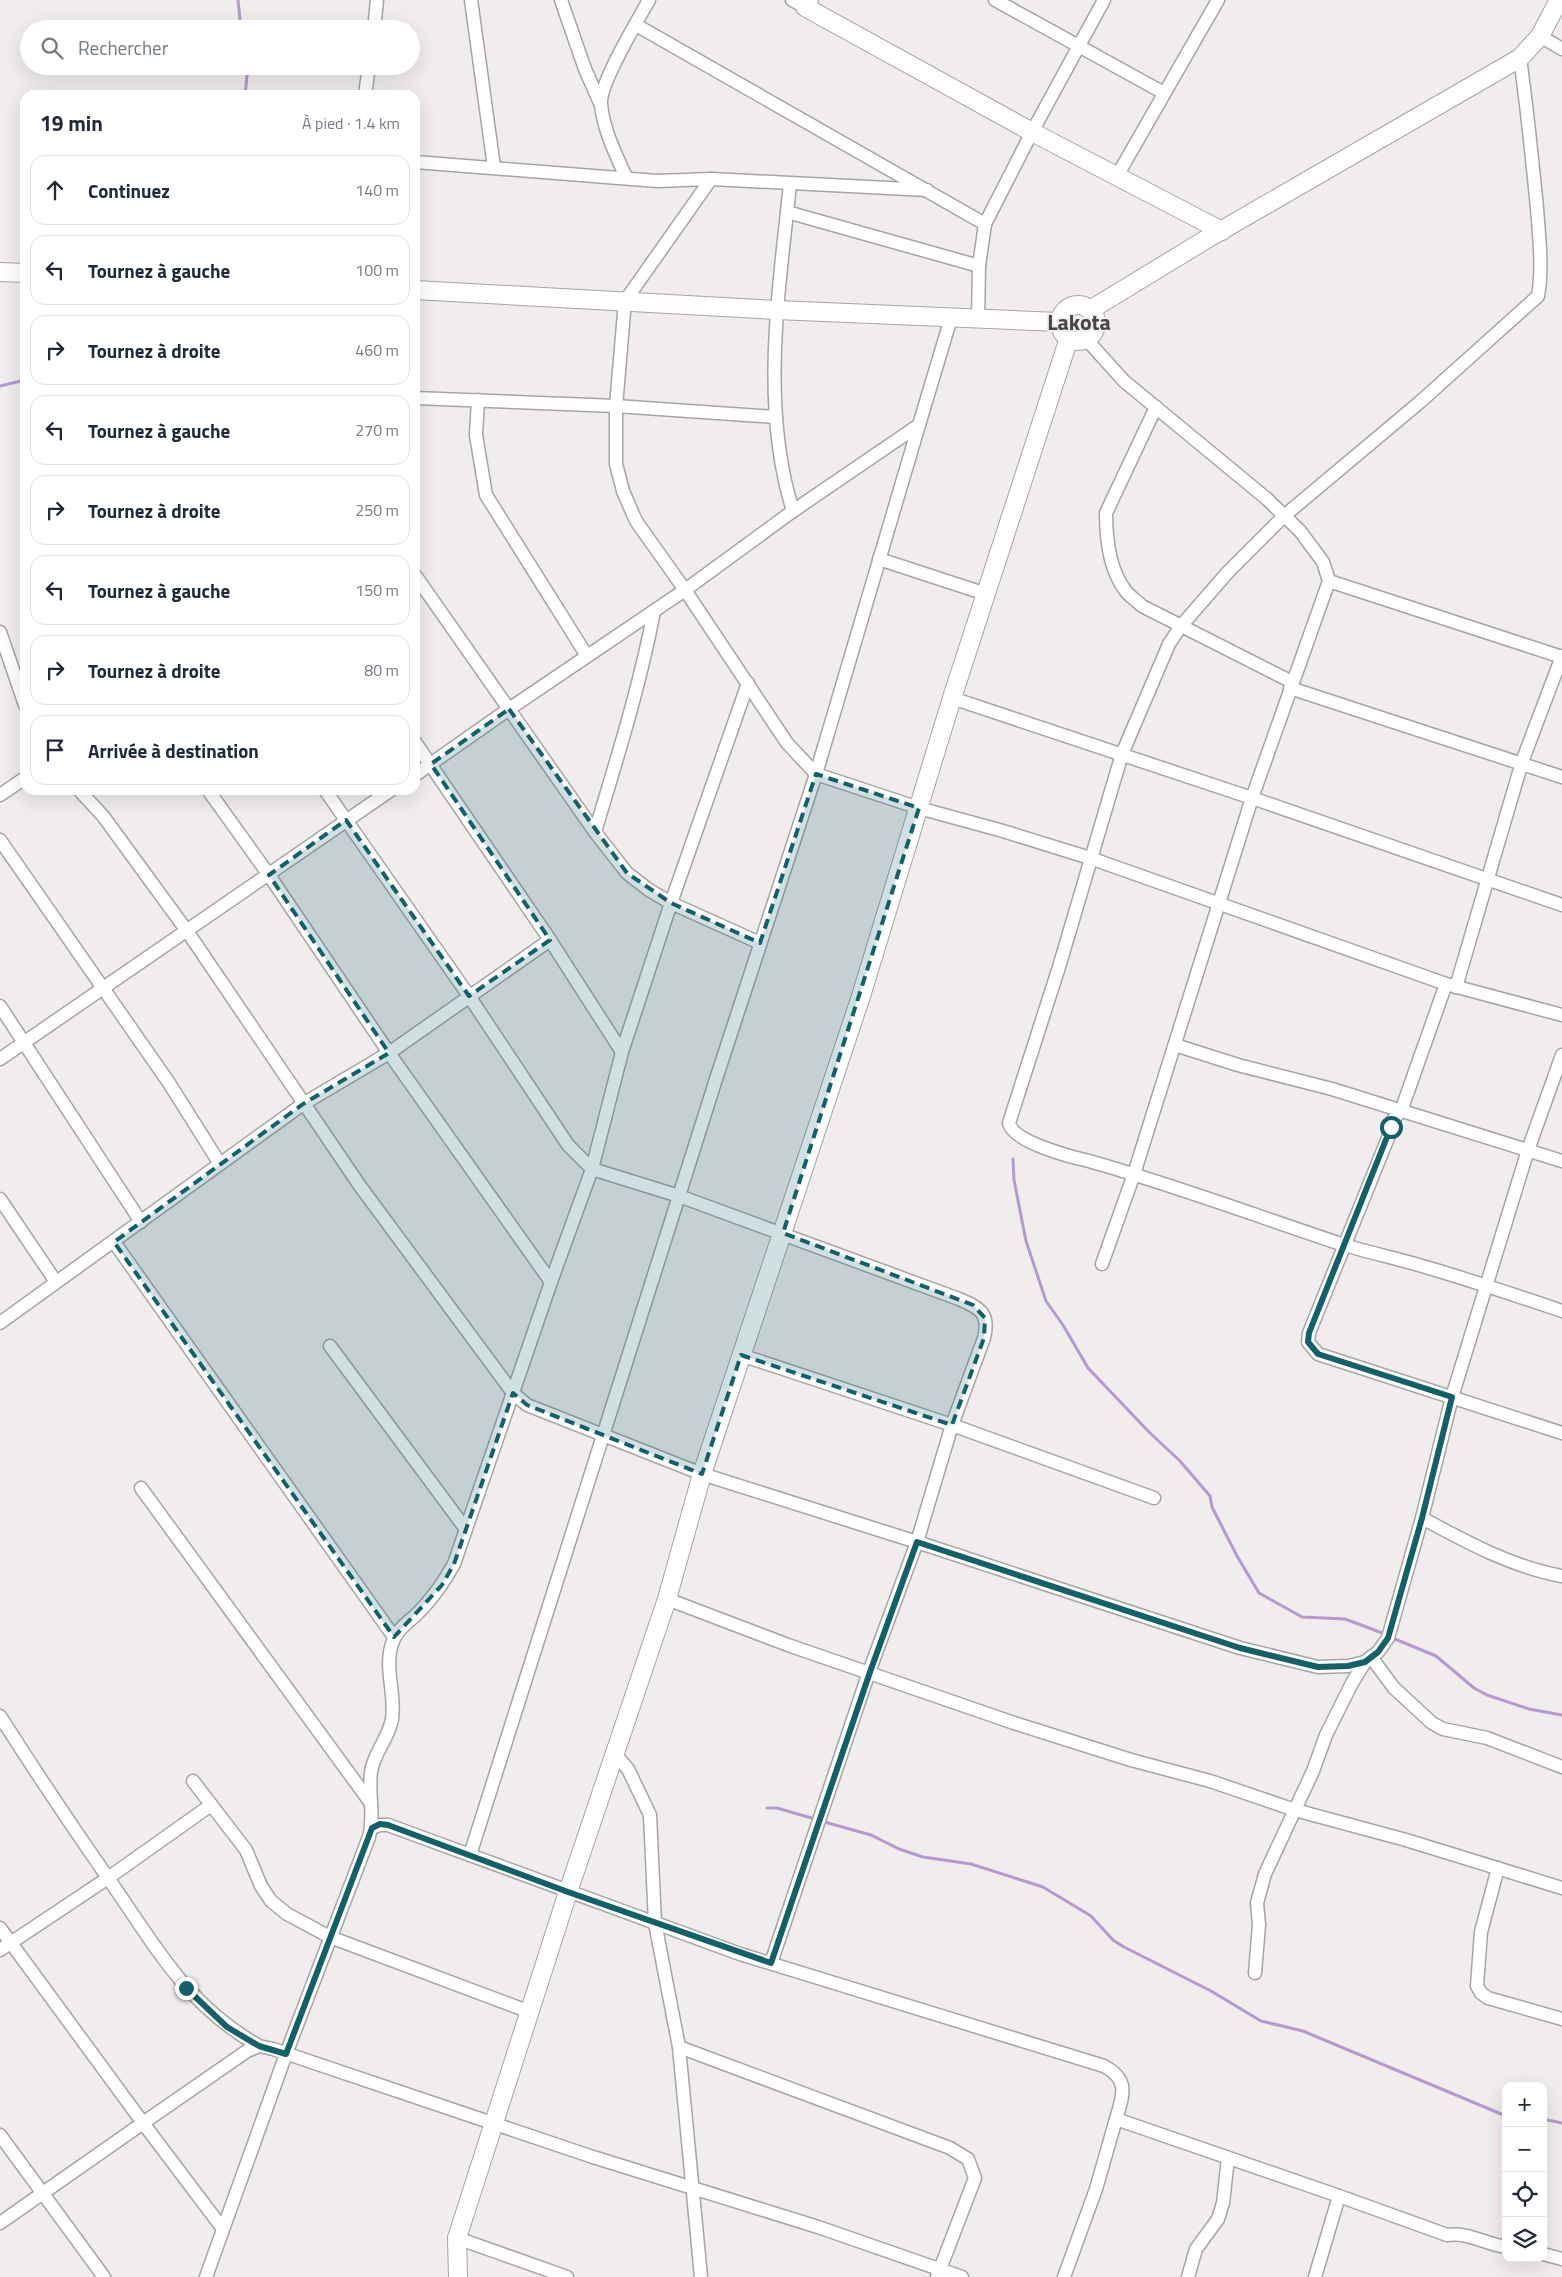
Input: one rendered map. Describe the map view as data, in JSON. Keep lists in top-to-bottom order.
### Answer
{
  "districts": ["Lakota"],
  "page": {
    "search": "Rechercher",
    "heading": ["19 min", "À pied · 1.4 km"],
    "list": [
      ["Continuez", "140 m"],
      ["Tournez à gauche", "100 m"],
      ["Tournez à droite", "460 m"],
      ["Tournez à gauche", "270 m"],
      ["Tournez à droite", "250 m"],
      ["Tournez à gauche", "150 m"],
      ["Tournez à droite", "80 m"],
      "Arrivée à destination"
    ],
    "map_buttons": ["+", "−"]
  }
}
